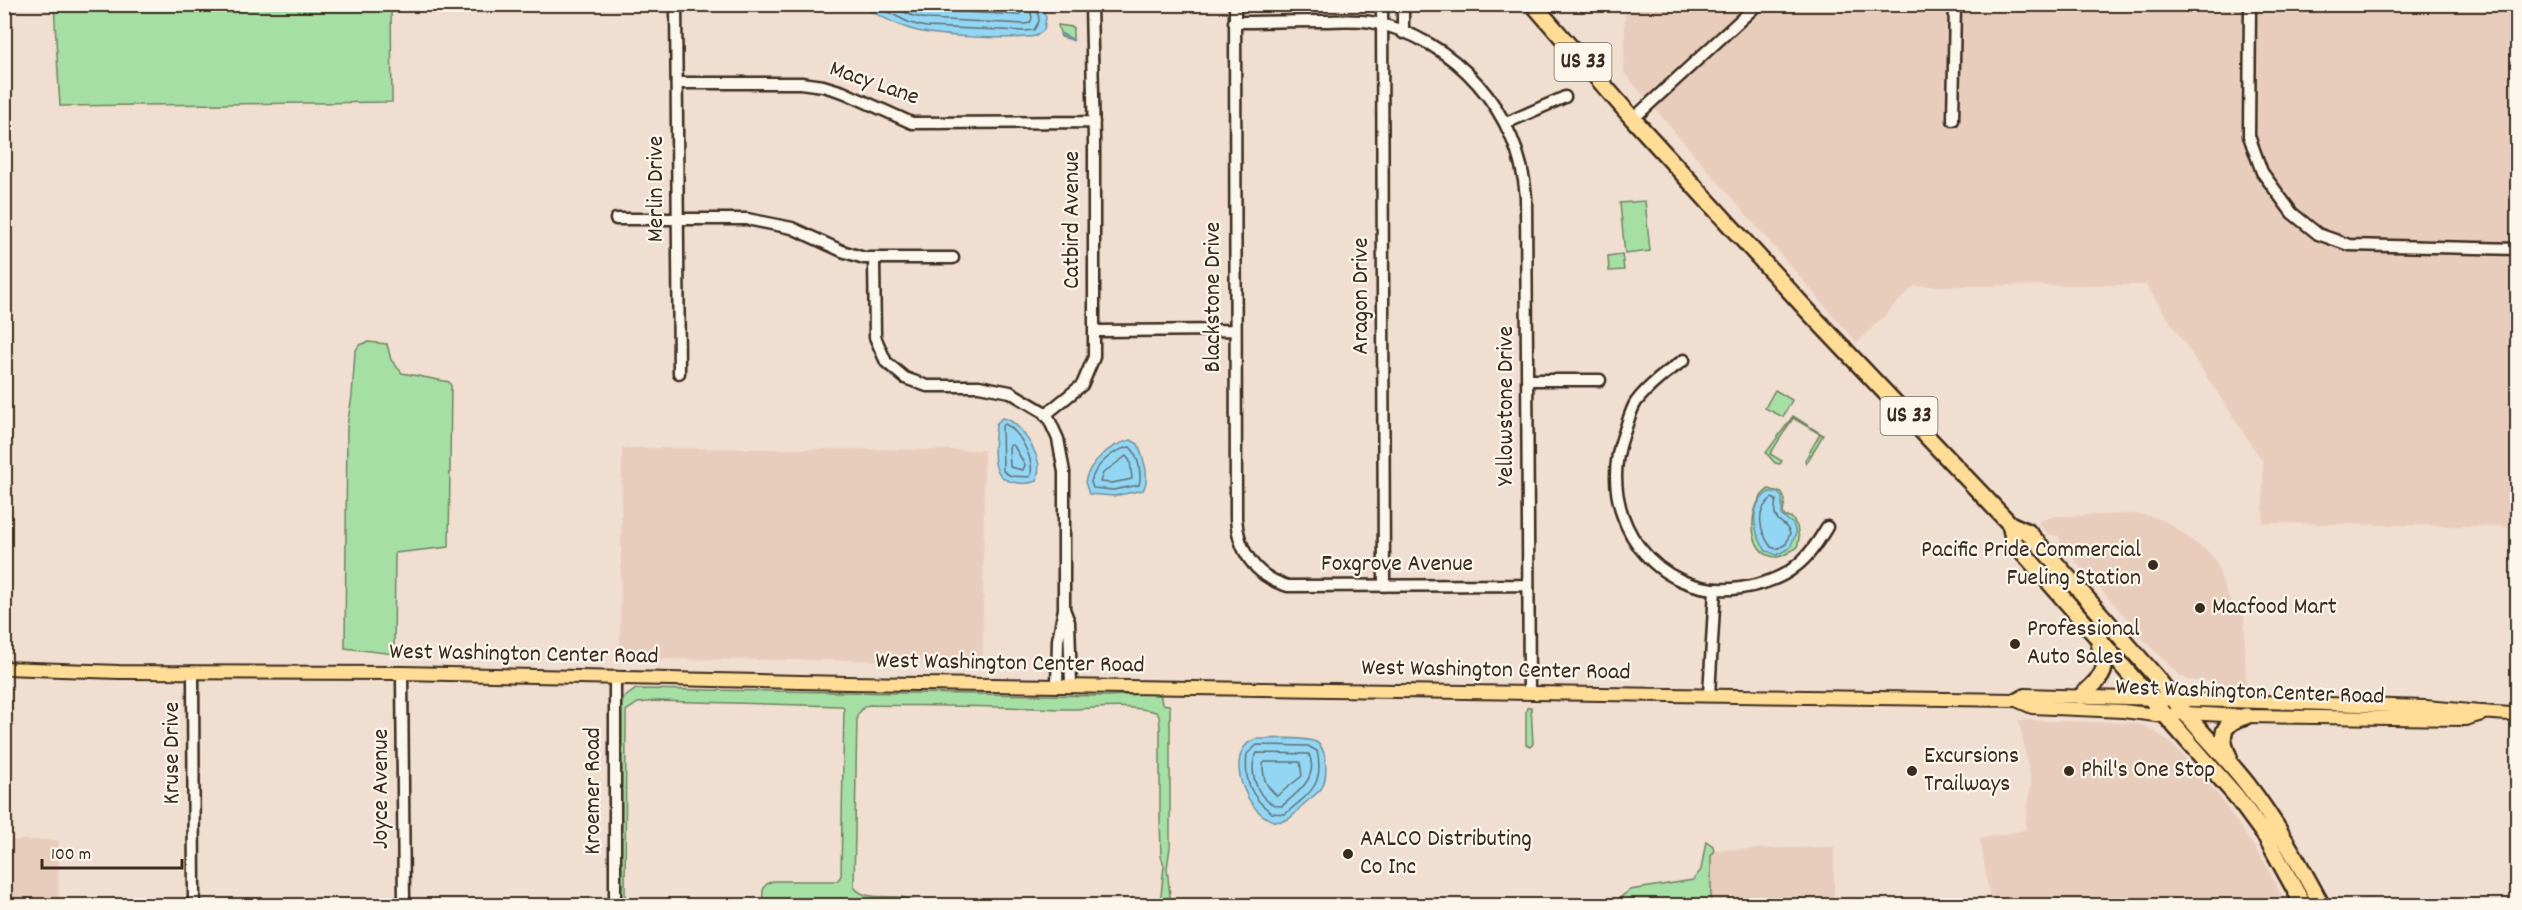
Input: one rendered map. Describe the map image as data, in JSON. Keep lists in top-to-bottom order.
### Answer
{
  "streets": {
    "highway": ["US 33"],
    "main road": ["West Washington Center Road"],
    "street": [
      "Macy Lane",
      "Merlin Drive",
      "Catbird Avenue",
      "Aragon Drive",
      "Blackstone Drive",
      "Yellowstone Drive",
      "Foxgrove Avenue",
      "Kruse Drive",
      "Joyce Avenue",
      "Kroemer Road"
    ]
  },
  "crossings": [
    ["US 33", "West Washington Center Road"],
    ["Macy Lane", "Merlin Drive"],
    ["Macy Lane", "Catbird Avenue"],
    ["Aragon Drive", "Yellowstone Drive"],
    ["Aragon Drive", "Foxgrove Avenue"],
    ["Blackstone Drive", "Yellowstone Drive"],
    ["Blackstone Drive", "Foxgrove Avenue"],
    ["Yellowstone Drive", "Foxgrove Avenue"],
    ["Yellowstone Drive", "West Washington Center Road"],
    ["West Washington Center Road", "Kruse Drive"],
    ["West Washington Center Road", "Joyce Avenue"],
    ["West Washington Center Road", "Kroemer Road"]
  ],
  "places": [
    "Pacific Pride Commercial Fueling Station",
    "Macfood Mart",
    "Professional Auto Sales",
    "Excursions Trailways",
    "Phil's One Stop",
    "AALCO Distributing Co Inc"
  ],
  "scale_bar": "100 m"
}
